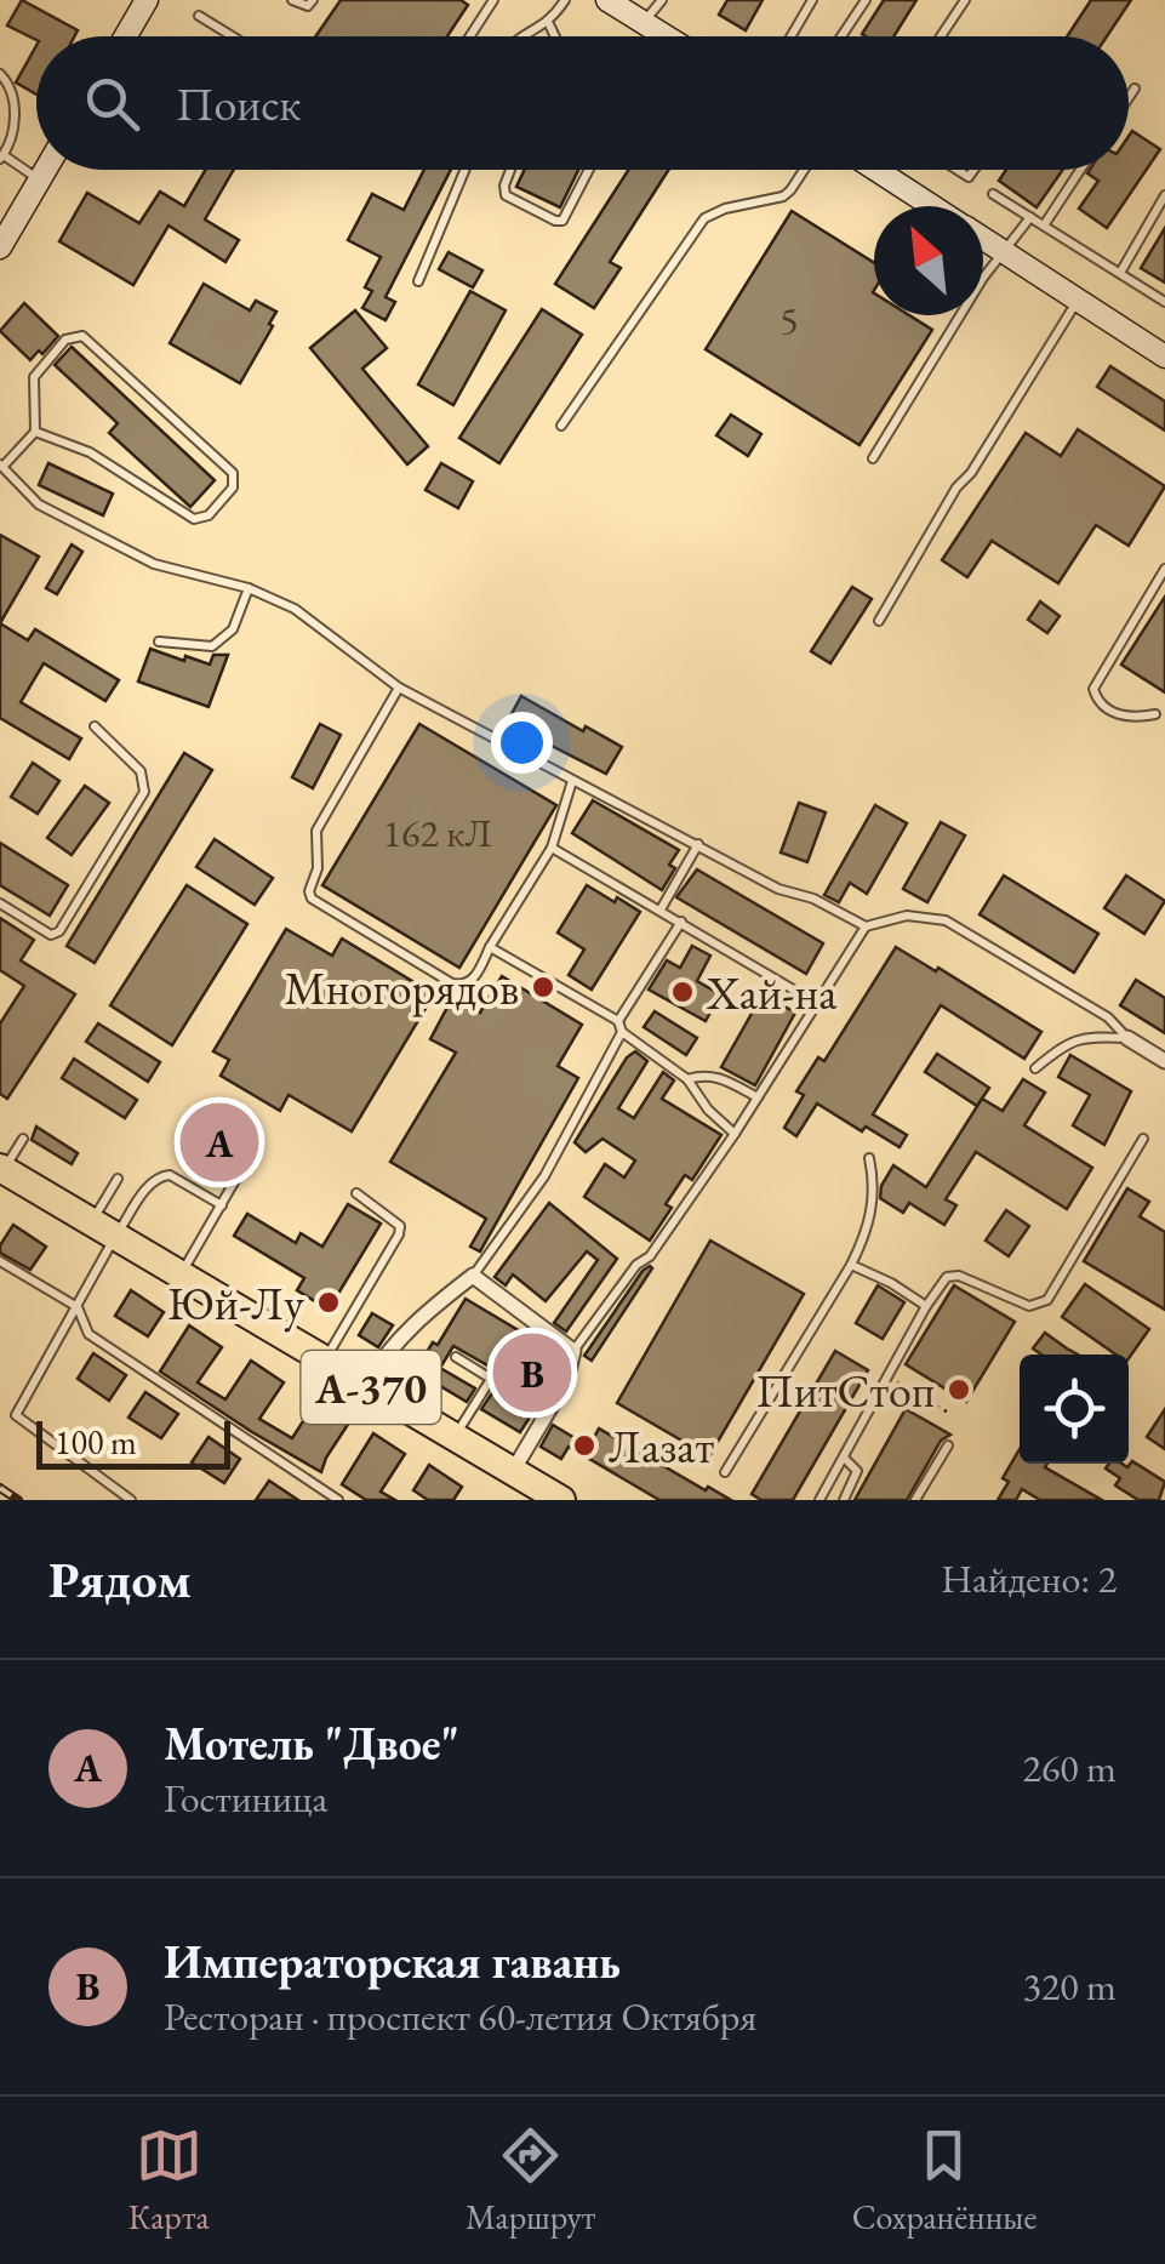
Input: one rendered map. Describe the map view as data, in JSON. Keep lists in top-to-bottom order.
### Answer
{
  "streets": {
    "highway": ["А-370"]
  },
  "places": [
    "Многорядов",
    "Хай-на",
    "Юй-Лу",
    "ПитСтоп",
    "Лазат"
  ],
  "house_numbers": ["5", "162 кЛ"],
  "scale_bar": "100 m",
  "north": "top left",
  "page": {
    "search": "Поиск",
    "pins": ["A", "B"],
    "scale": "100 m",
    "heading": ["Рядом", "Найдено: 2"],
    "list": [
      {
        "mark": "A",
        "name": "Мотель \"Двое\"",
        "note": "Гостиница",
        "value": "260 m"
      },
      {
        "mark": "B",
        "name": "Императорская гавань",
        "note": "Ресторан · проспект 60-летия Октября",
        "value": "320 m"
      }
    ],
    "nav": ["Карта", "Маршрут", "Сохранённые"]
  }
}
